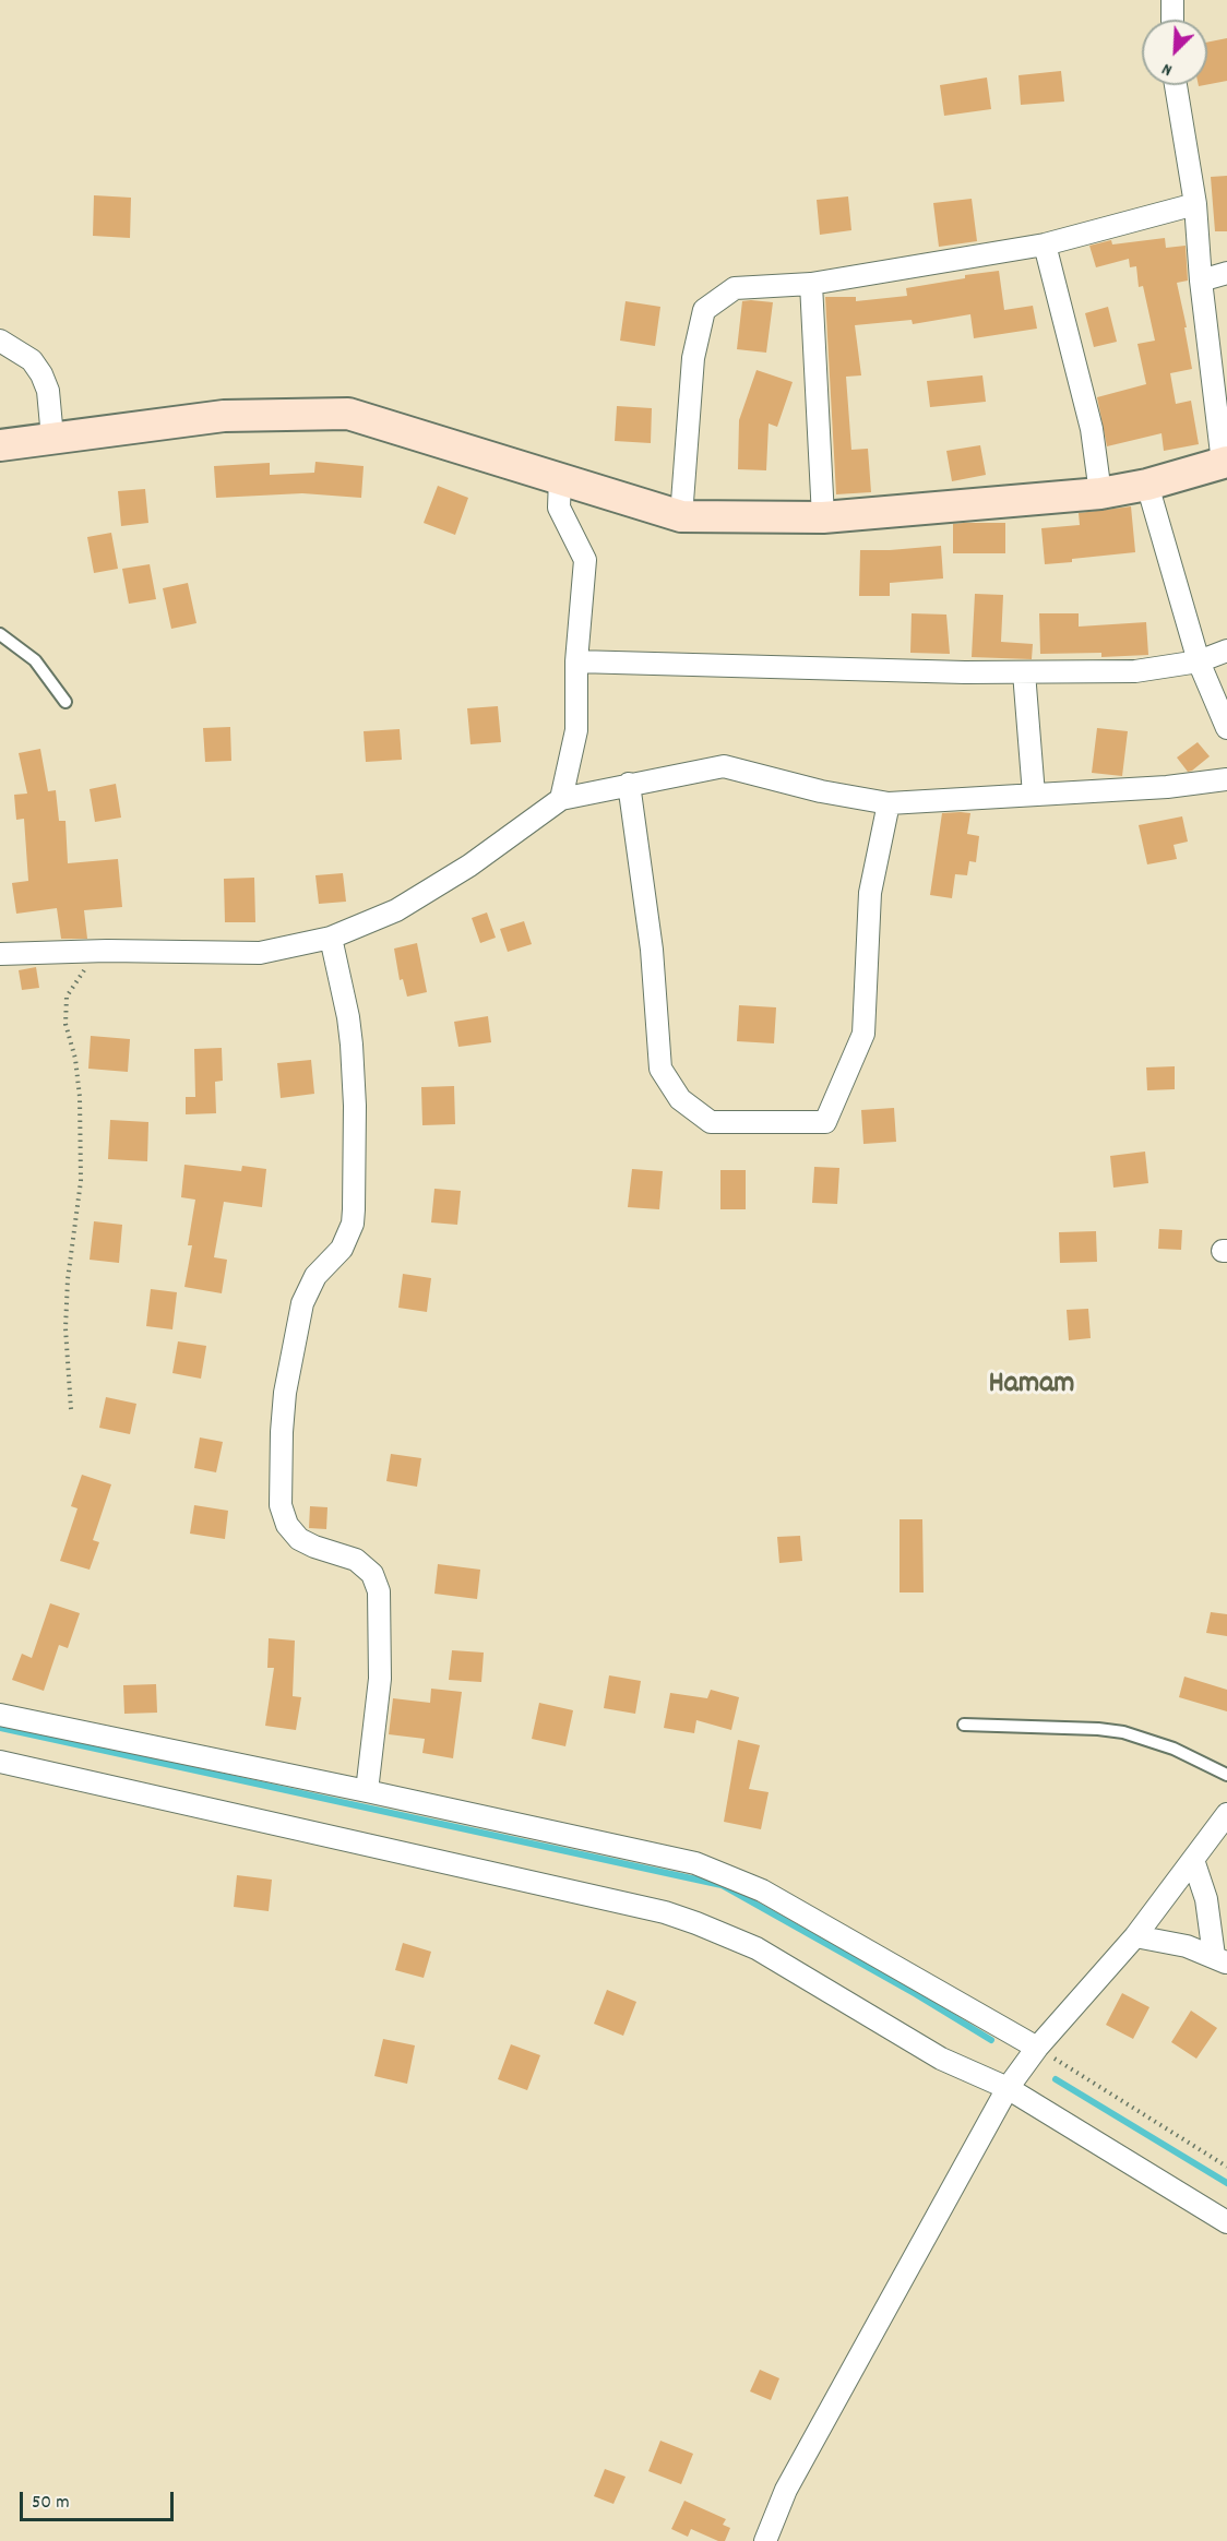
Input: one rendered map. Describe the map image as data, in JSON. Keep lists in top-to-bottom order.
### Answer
{
  "districts": ["Hamam"],
  "scale_bar": "50 m",
  "north": "bottom left"
}
